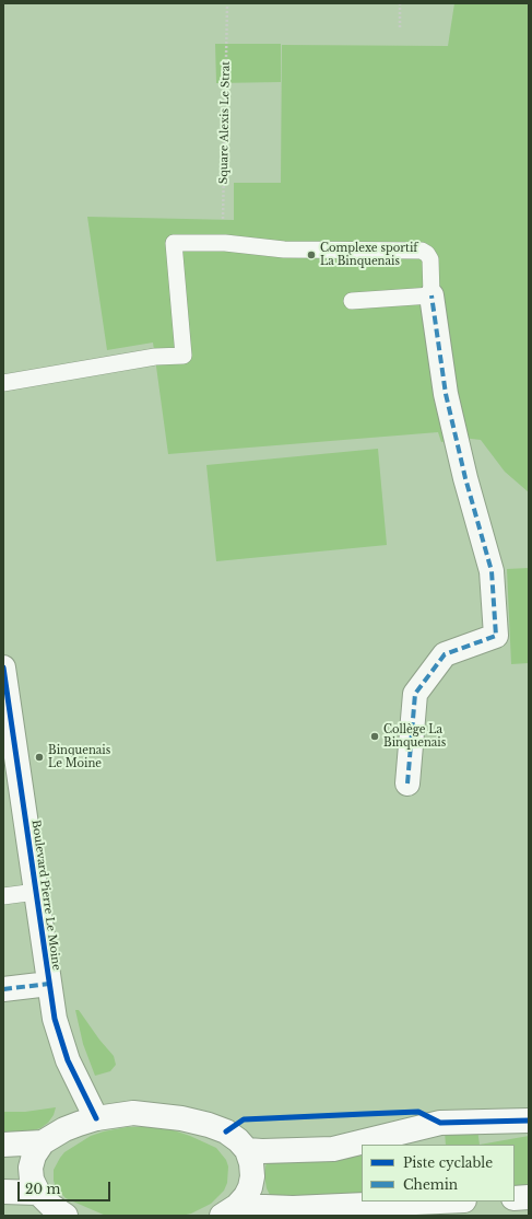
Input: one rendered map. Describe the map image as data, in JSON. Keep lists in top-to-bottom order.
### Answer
{
  "streets": {
    "street": ["Boulevard Pierre Le Moine"],
    "path": ["Square Alexis Le Strat"]
  },
  "places": ["Complexe sportif La Binquenais", "Collège La Binquenais", "Binquenais Le Moine"],
  "legend": ["Piste cyclable", "Chemin"],
  "scale_bar": "20 m"
}
